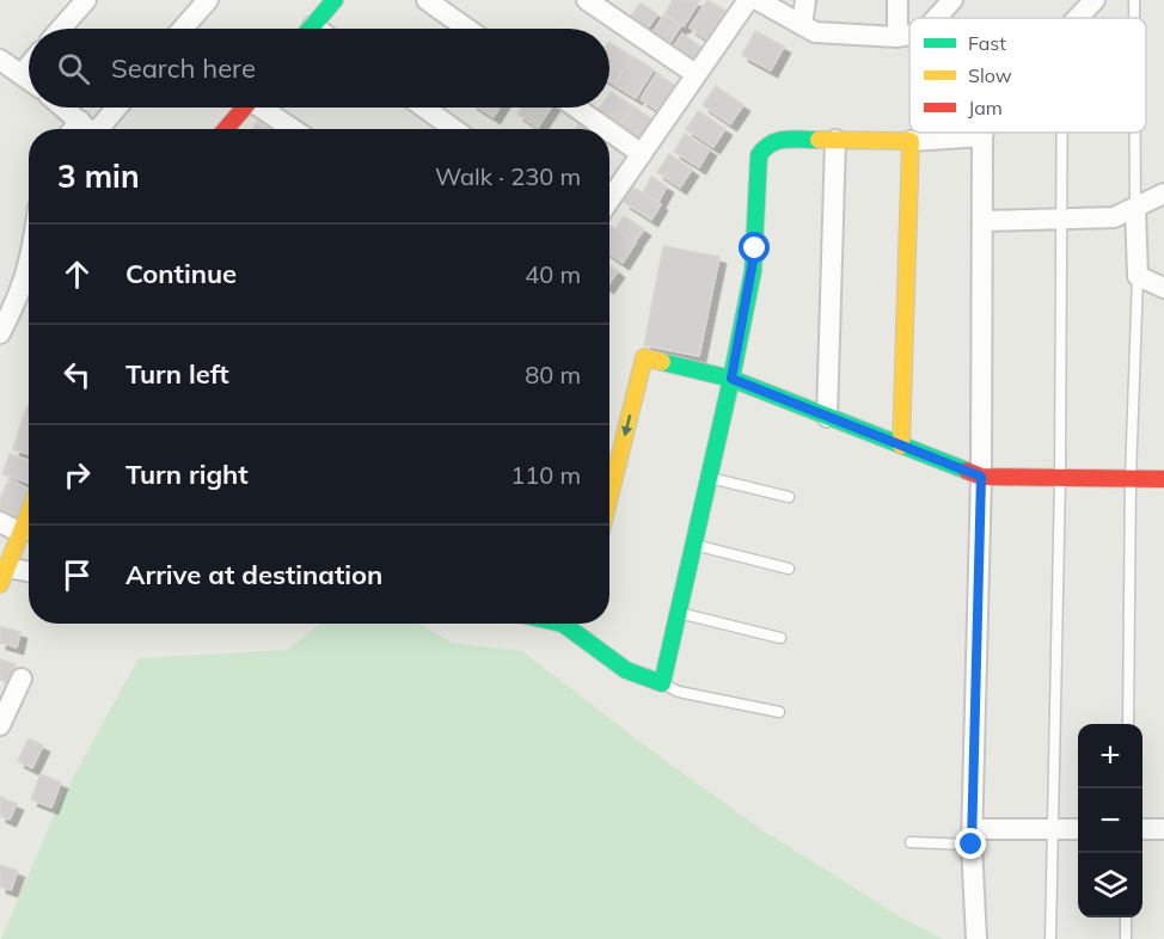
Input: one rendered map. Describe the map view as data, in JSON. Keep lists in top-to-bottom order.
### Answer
{
  "legend": ["Fast", "Slow", "Jam"],
  "page": {
    "search": "Search here",
    "heading": ["3 min", "Walk · 230 m"],
    "list": [
      ["Continue", "40 m"],
      ["Turn left", "80 m"],
      ["Turn right", "110 m"],
      "Arrive at destination"
    ],
    "map_buttons": ["+", "−"]
  }
}
